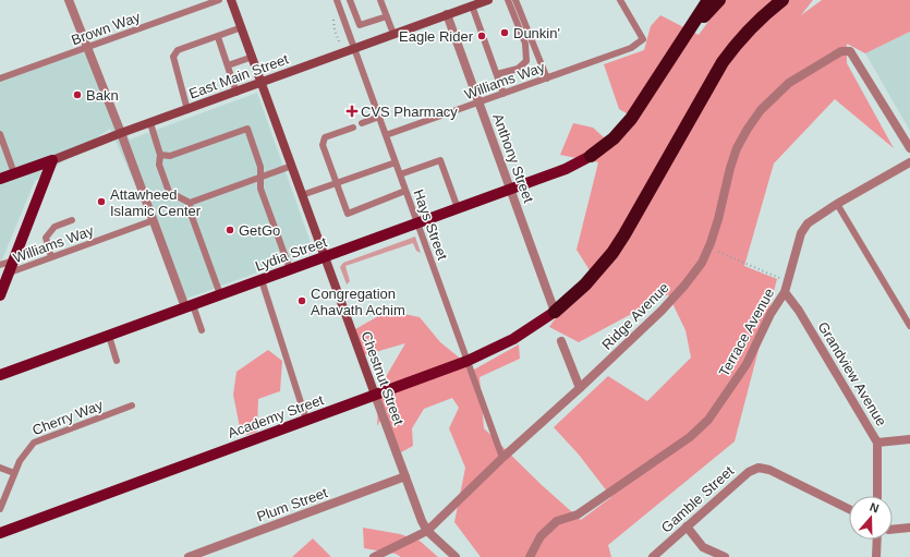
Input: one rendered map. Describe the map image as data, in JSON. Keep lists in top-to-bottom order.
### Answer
{
  "streets": {
    "main road": [
      "East Main Street",
      "Lydia Street",
      "Chestnut Street",
      "Academy Street"
    ],
    "street": [
      "Anthony Street",
      "Ridge Avenue",
      "Terrace Avenue",
      "Grandview Avenue",
      "Gamble Street",
      "Plum Street"
    ],
    "lane": [
      "Brown Way",
      "Williams Way",
      "Hays Street",
      "Cherry Way"
    ]
  },
  "crossings": [
    ["East Main Street", "Anthony Street"],
    ["East Main Street", "Hays Street"],
    ["East Main Street", "Chestnut Street"],
    ["Williams Way", "Anthony Street"],
    ["Williams Way", "Hays Street"],
    ["Anthony Street", "Lydia Street"],
    ["Anthony Street", "Academy Street"],
    ["Hays Street", "Lydia Street"],
    ["Hays Street", "Ridge Avenue"],
    ["Hays Street", "Academy Street"],
    ["Lydia Street", "Chestnut Street"],
    ["Ridge Avenue", "Chestnut Street"],
    ["Terrace Avenue", "Grandview Avenue"],
    ["Chestnut Street", "Academy Street"],
    ["Chestnut Street", "Plum Street"]
  ],
  "places": {
    "other": [
      "Dunkin'",
      "Eagle Rider",
      "Bakn",
      "Attawheed Islamic Center",
      "GetGo",
      "Congregation Ahavath Achim"
    ],
    "health": ["CVS Pharmacy"]
  },
  "north": "top"
}
